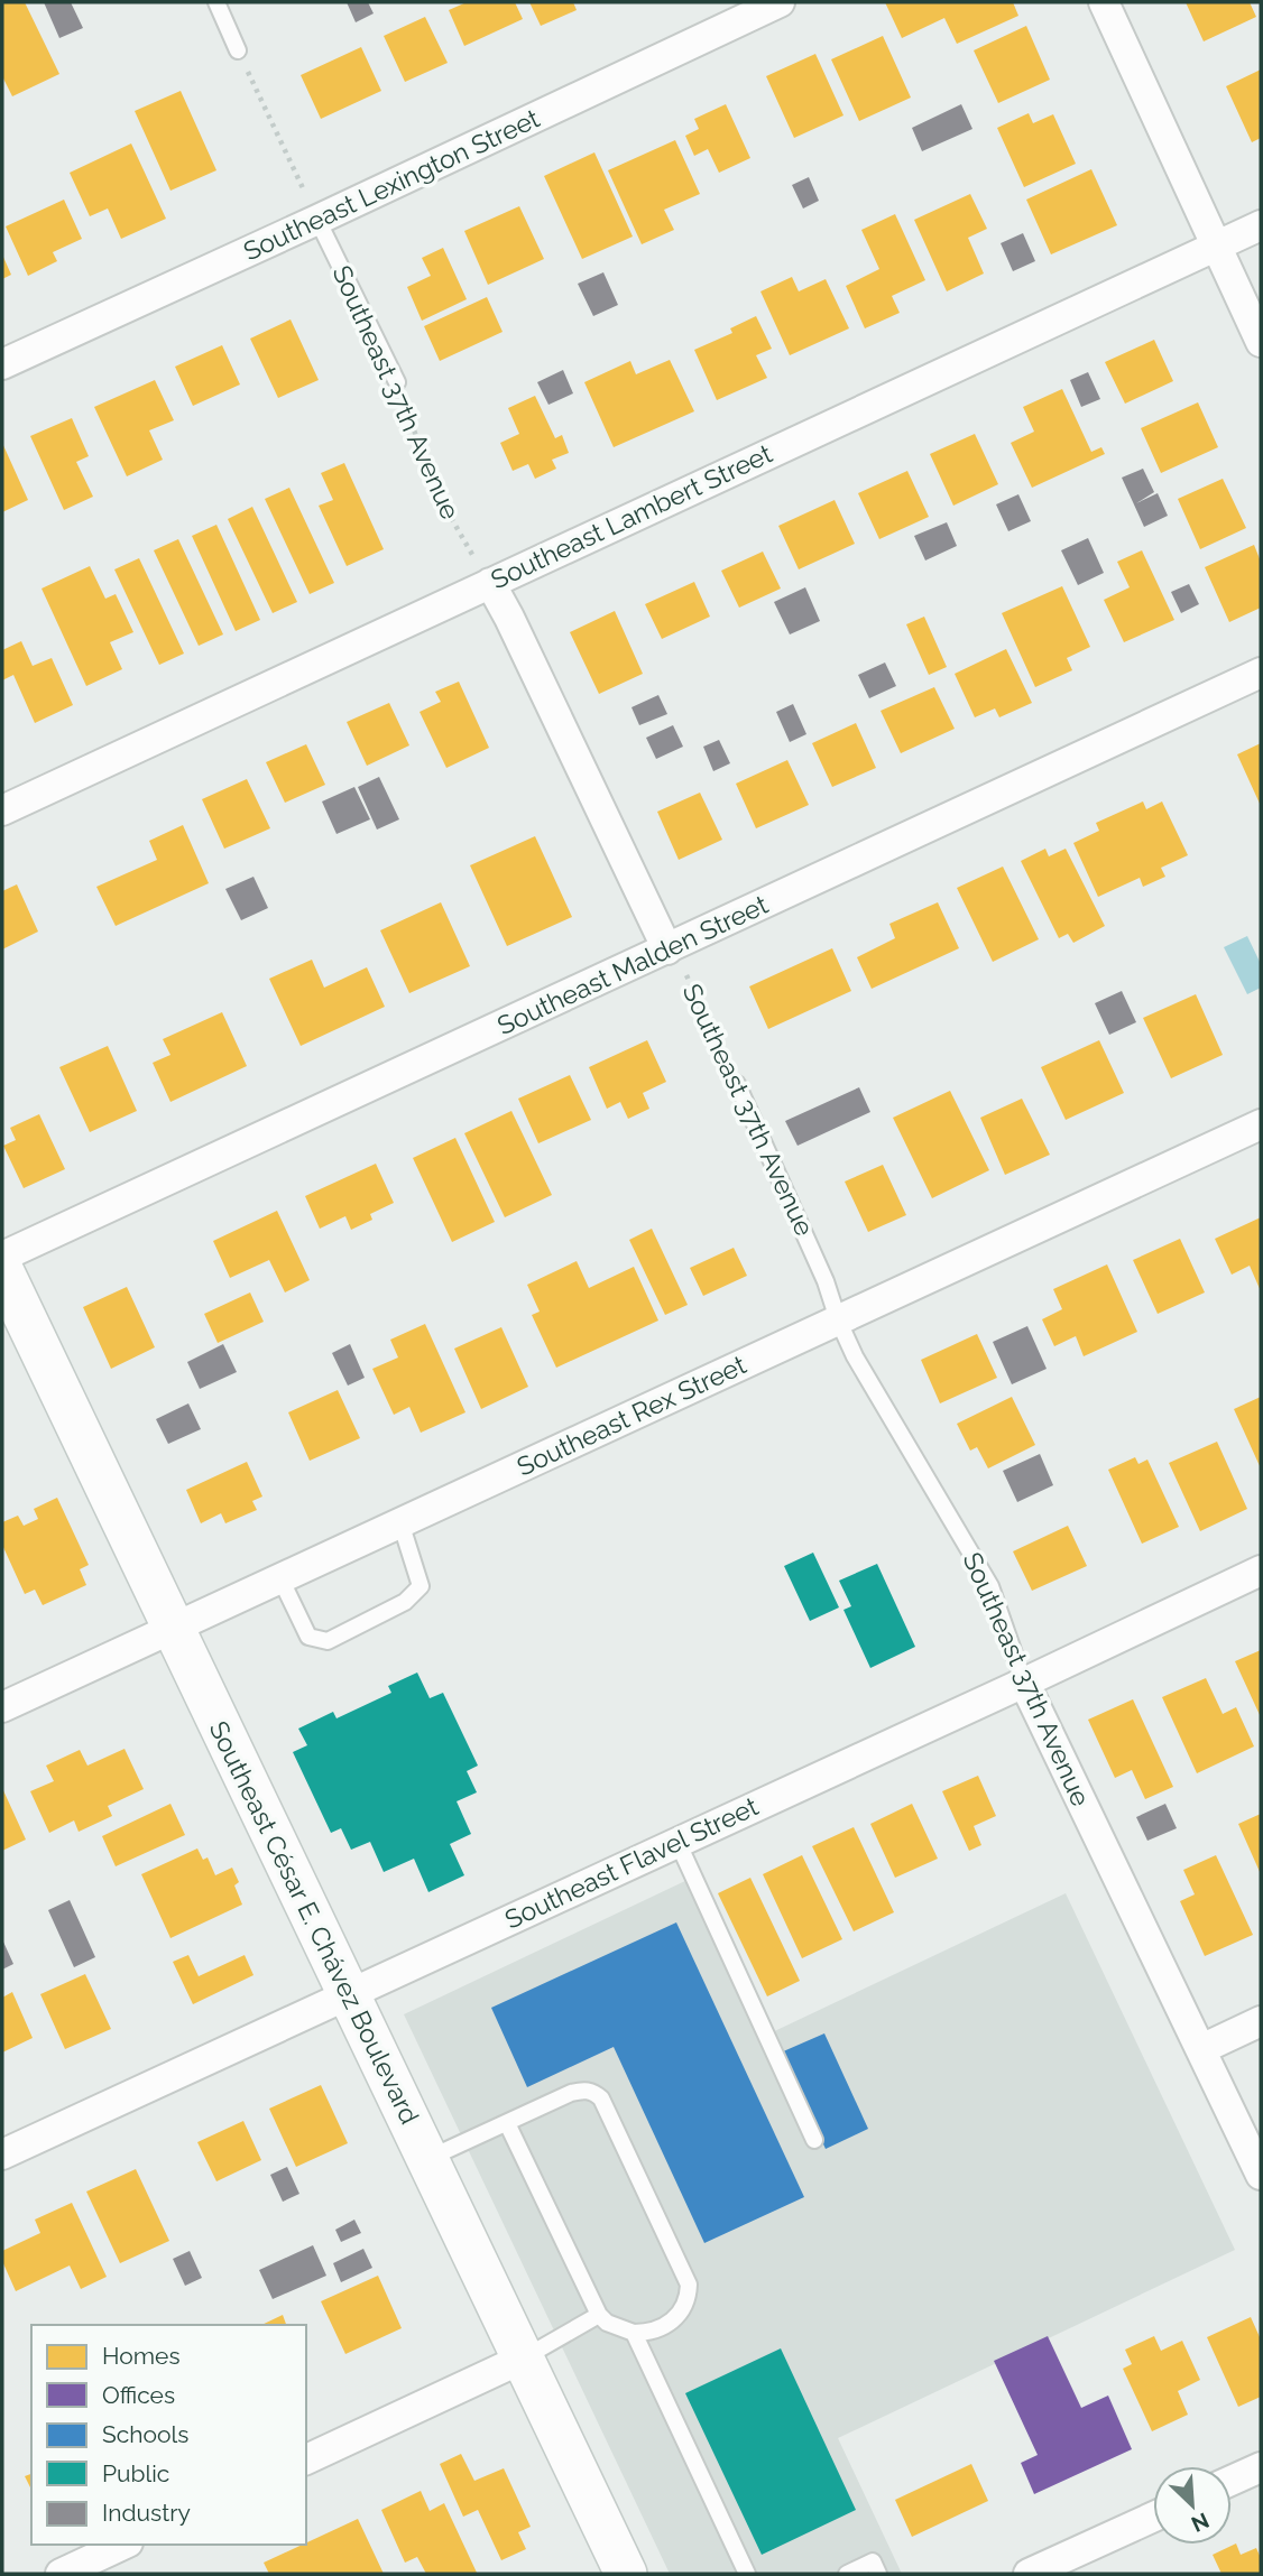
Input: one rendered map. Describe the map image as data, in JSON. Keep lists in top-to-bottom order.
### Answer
{
  "streets": {
    "street": [
      "Southeast Lexington Street",
      "Southeast 37th Avenue",
      "Southeast Lambert Street",
      "Southeast Malden Street",
      "Southeast Rex Street",
      "Southeast Flavel Street",
      "Southeast César E. Chávez Boulevard"
    ]
  },
  "crossings": [
    ["Southeast Lexington Street", "Southeast 37th Avenue"],
    ["Southeast 37th Avenue", "Southeast Lambert Street"],
    ["Southeast 37th Avenue", "Southeast Malden Street"],
    ["Southeast 37th Avenue", "Southeast Rex Street"],
    ["Southeast 37th Avenue", "Southeast Flavel Street"],
    ["Southeast Rex Street", "Southeast César E. Chávez Boulevard"],
    ["Southeast Flavel Street", "Southeast César E. Chávez Boulevard"]
  ],
  "legend": [
    "Homes",
    "Offices",
    "Schools",
    "Public",
    "Industry"
  ],
  "north": "bottom right"
}
